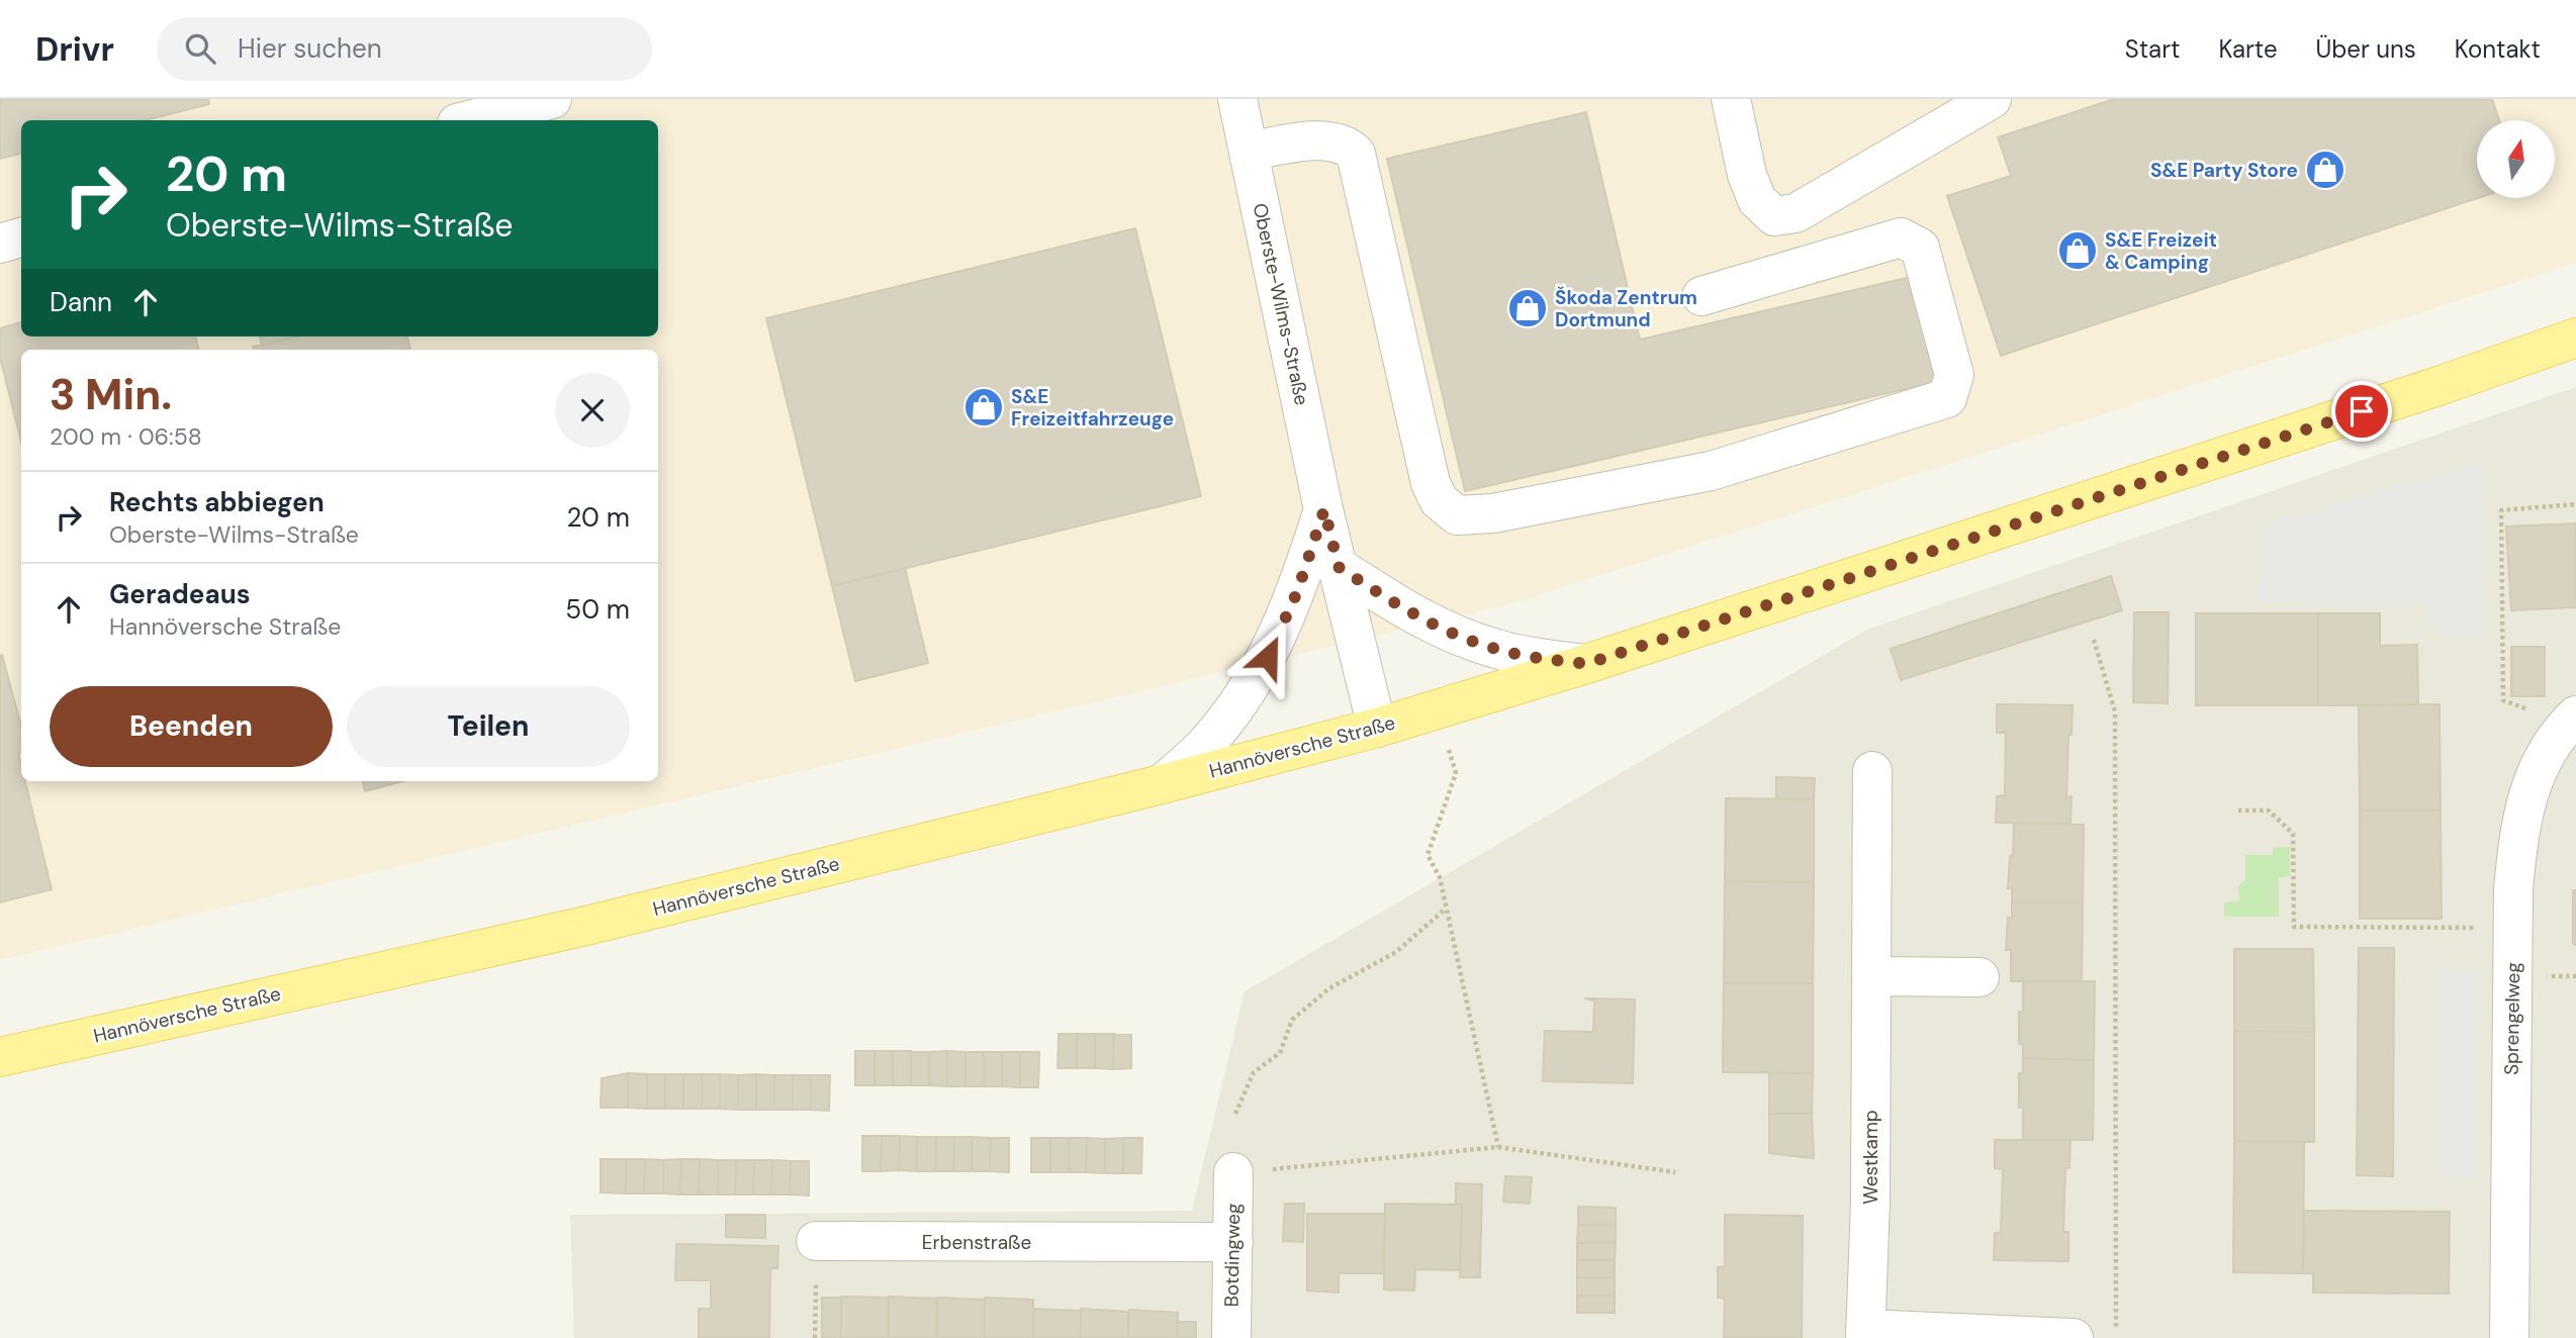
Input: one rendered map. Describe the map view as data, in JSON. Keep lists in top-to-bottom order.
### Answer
{
  "streets": {
    "main road": ["Hannöversche Straße"],
    "street": [
      "Oberste-Wilms-Straße",
      "Sprengelweg",
      "Westkamp",
      "Erbenstraße",
      "Botdingweg"
    ]
  },
  "crossings": [
    ["Oberste-Wilms-Straße", "Hannöversche Straße"],
    ["Erbenstraße", "Botdingweg"]
  ],
  "places": {
    "shop": [
      "S&E Party Store",
      "S&E Freizeit & Camping",
      "Škoda Zentrum Dortmund",
      "S&E Freizeitfahrzeuge"
    ]
  },
  "north": "top",
  "page": {
    "header": "Drivr",
    "search": "Hier suchen",
    "nav": [
      "Start",
      "Karte",
      "Über uns",
      "Kontakt"
    ],
    "turn": ["20 m", "Oberste-Wilms-Straße"],
    "then": "Dann",
    "heading": ["3 Min.", "200 m · 06:58"],
    "list": [
      {
        "name": "Rechts abbiegen",
        "note": "Oberste-Wilms-Straße",
        "value": "20 m"
      },
      {
        "name": "Geradeaus",
        "note": "Hannöversche Straße",
        "value": "50 m"
      }
    ],
    "buttons": ["Beenden", "Teilen"]
  }
}
